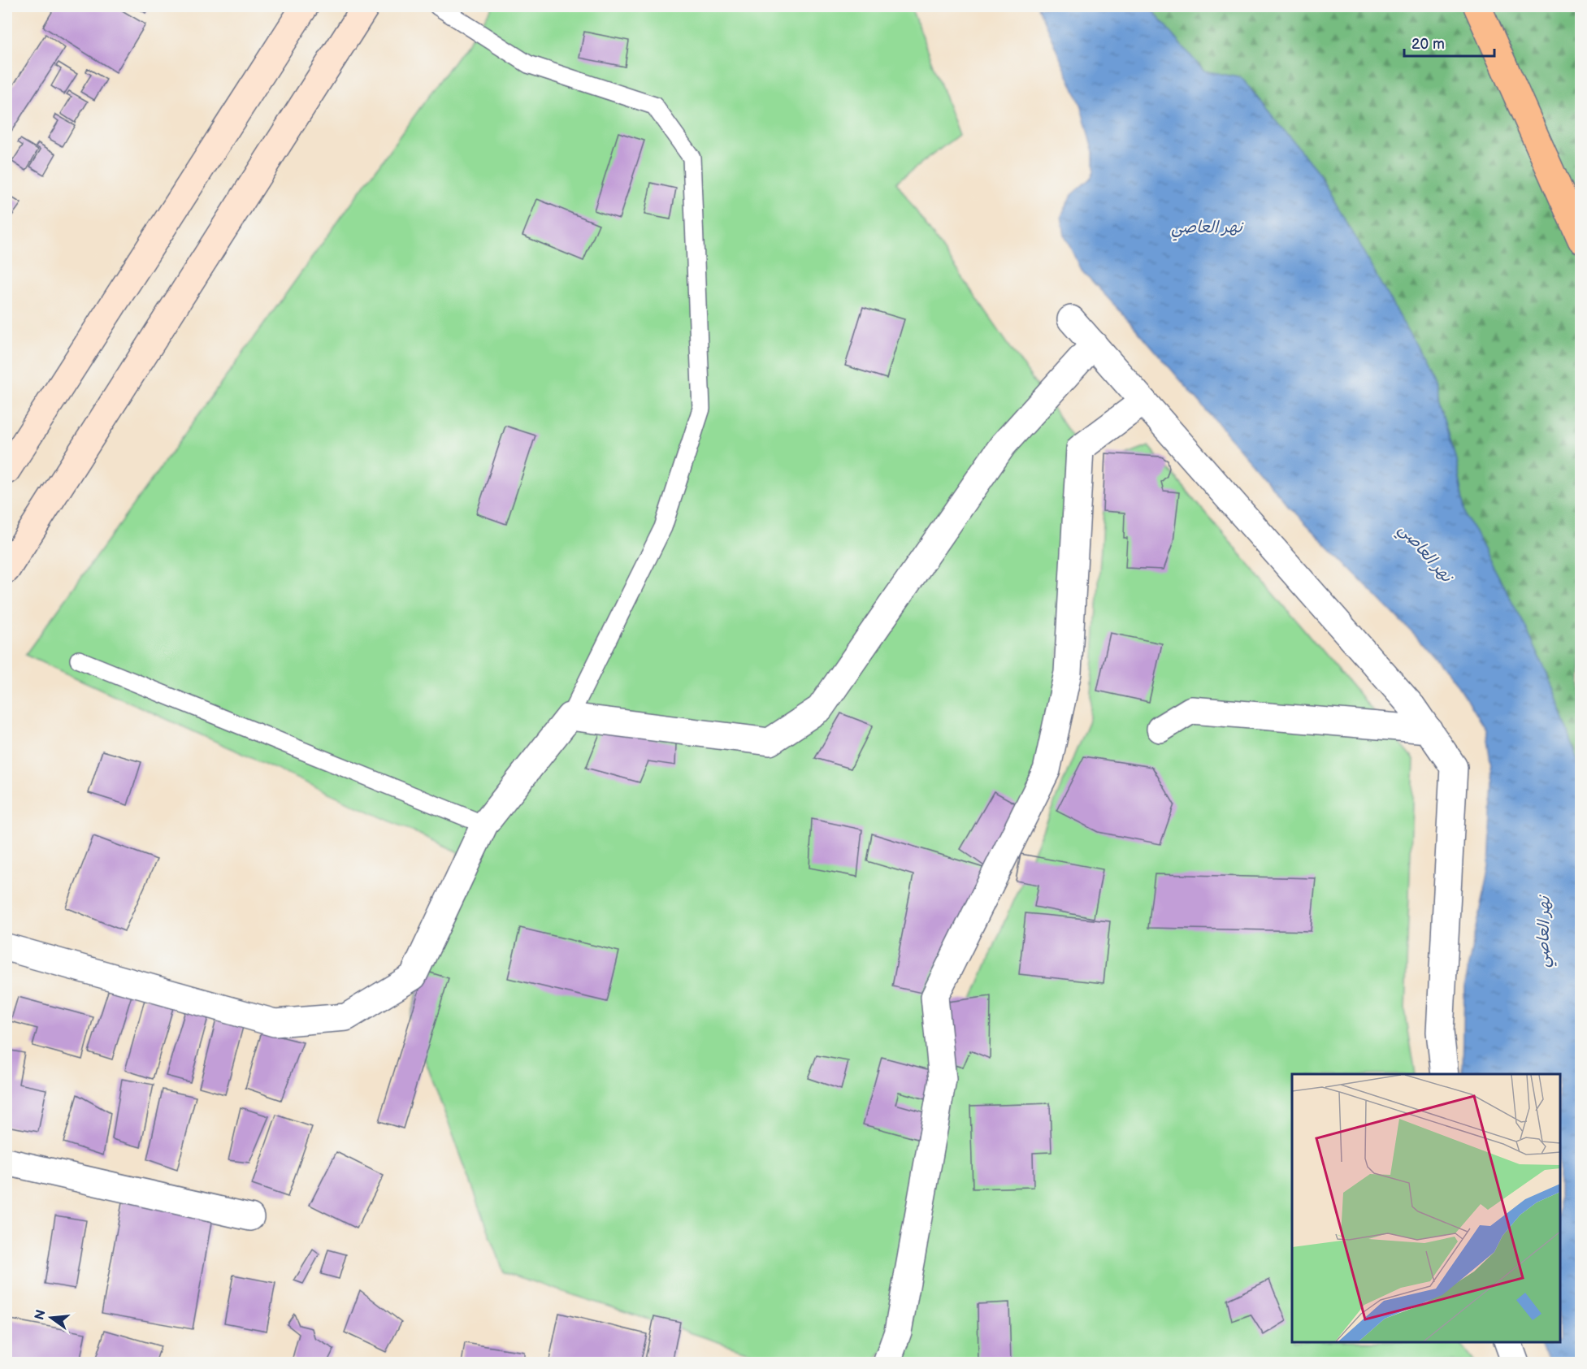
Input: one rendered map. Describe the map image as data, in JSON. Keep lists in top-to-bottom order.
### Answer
{
  "water": ["نهر العاصي"],
  "scale_bar": "20 m",
  "north": "left"
}
